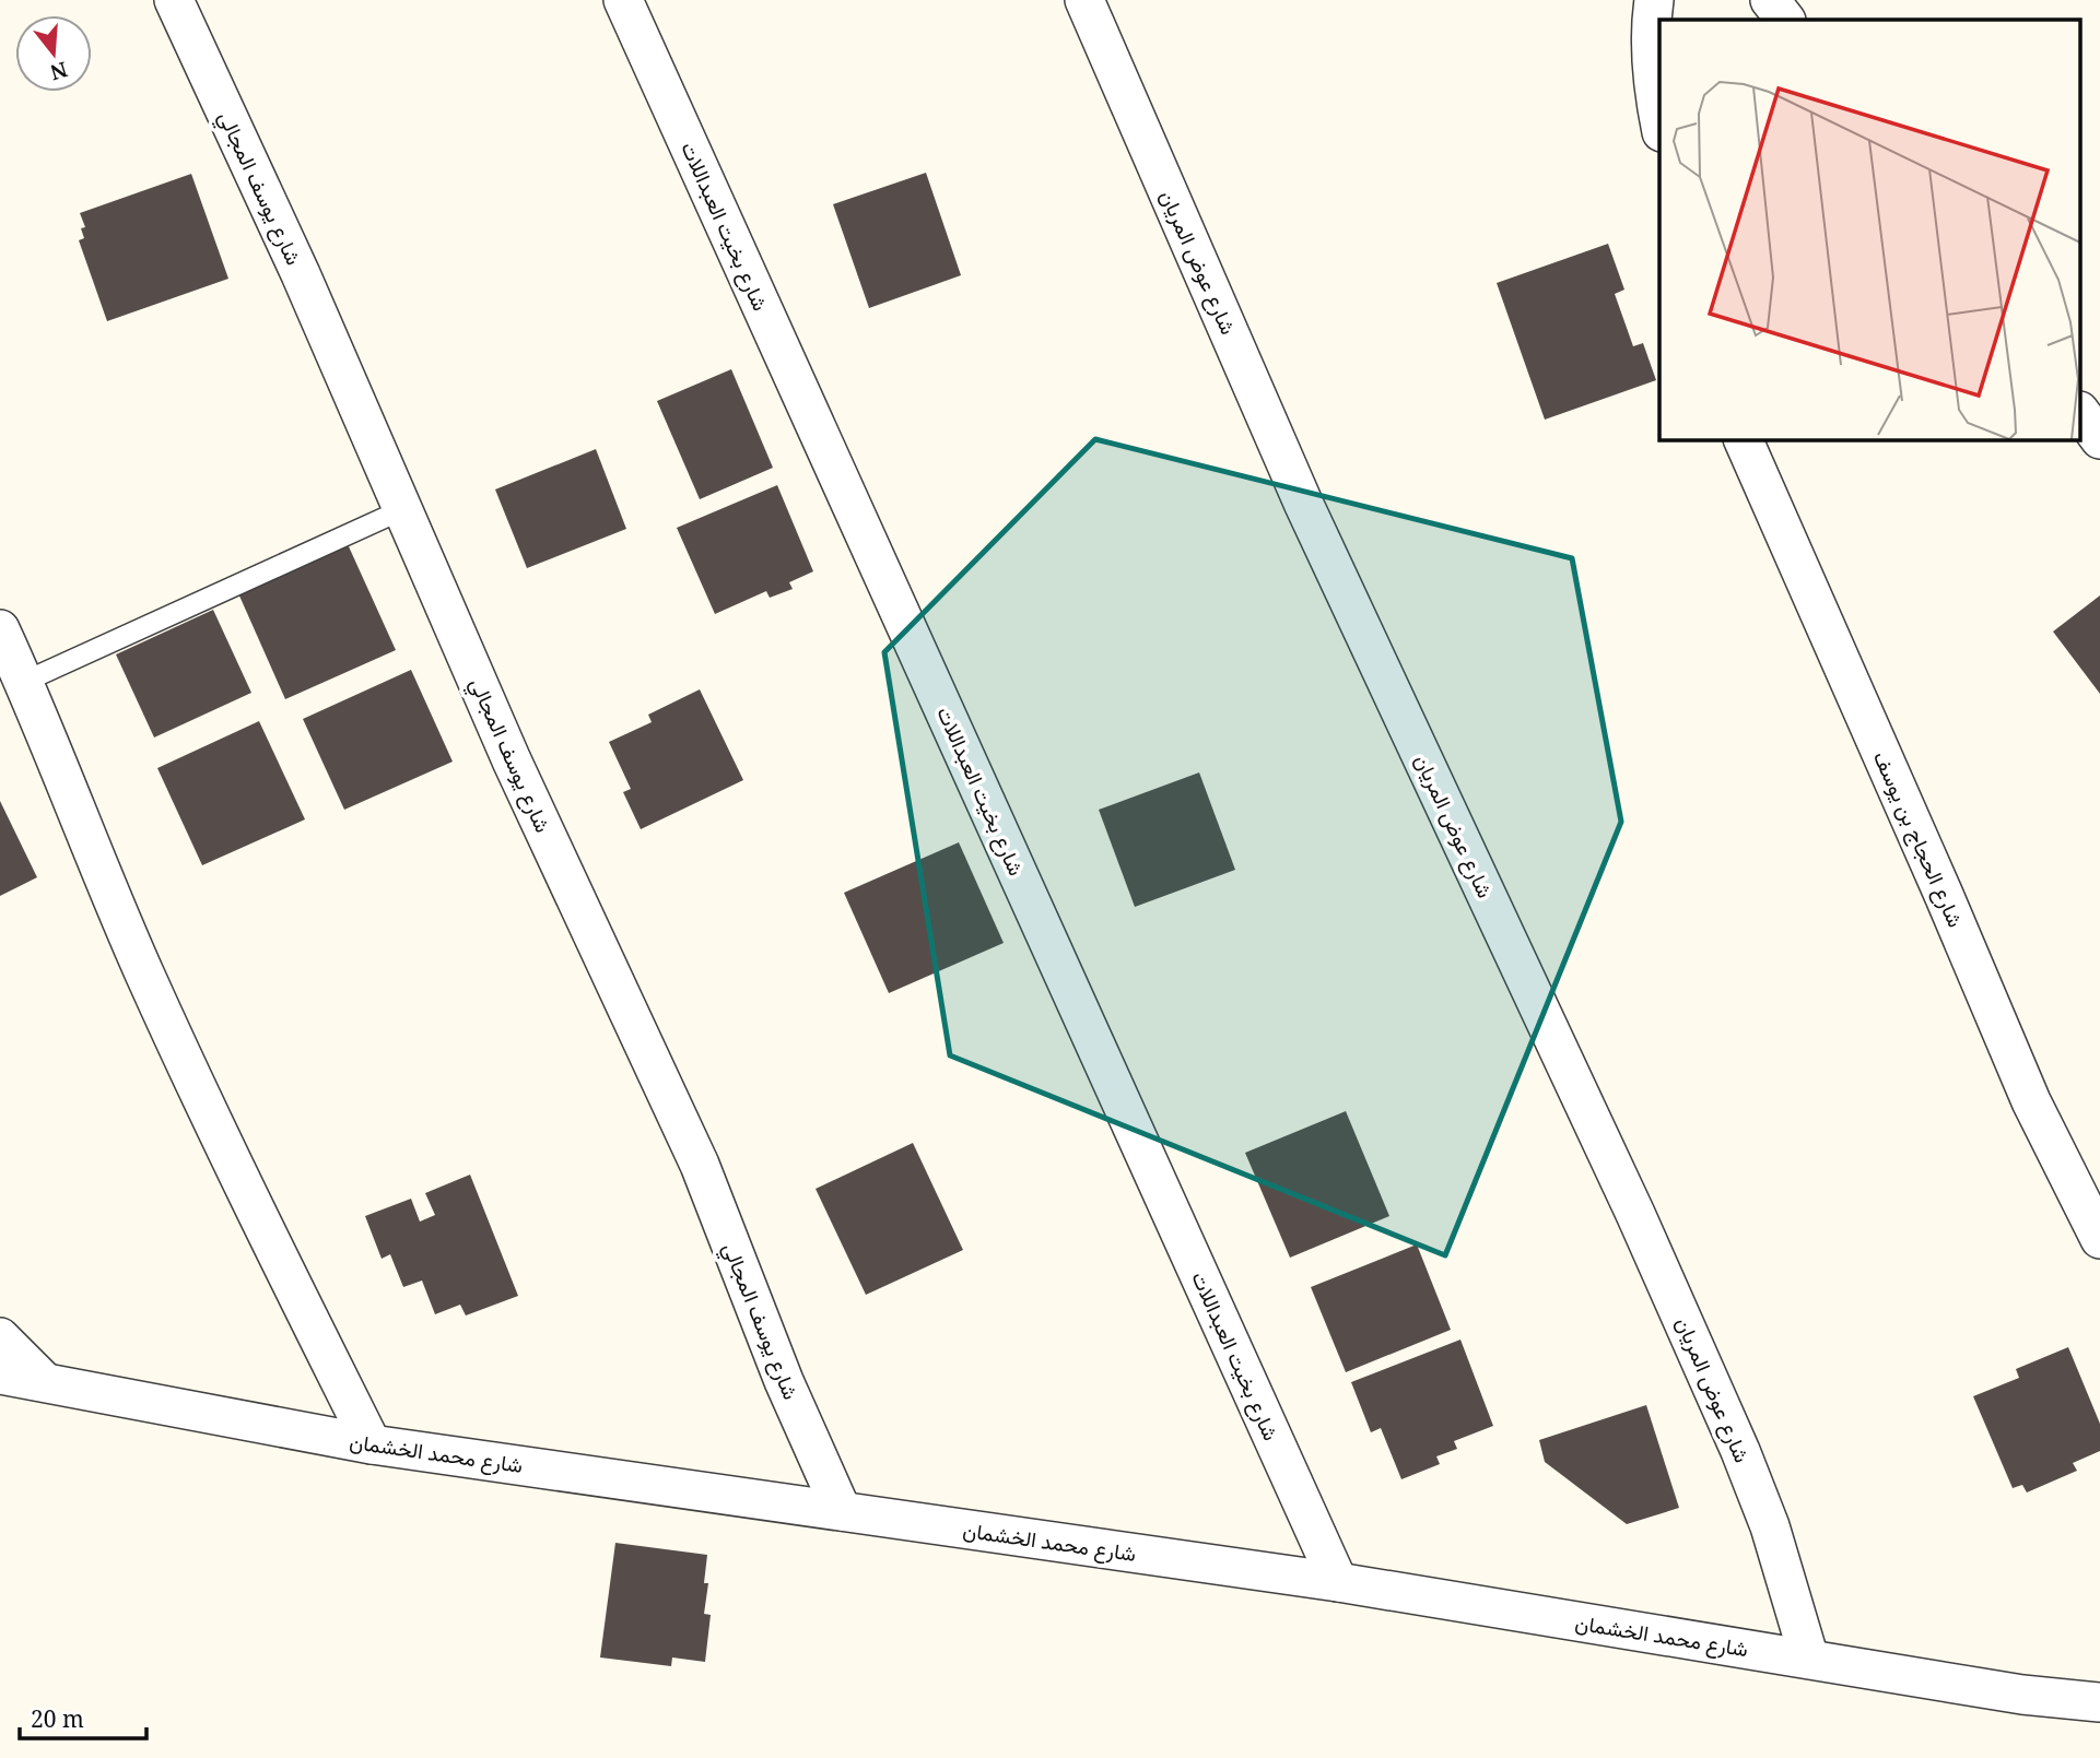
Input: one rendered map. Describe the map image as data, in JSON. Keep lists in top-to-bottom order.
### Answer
{
  "streets": {
    "street": [
      "شارع يوسف المجالي",
      "شارع بخيت العبداللات",
      "شارع عوض المريان",
      "شارع الحجاج بن يوسف",
      "شارع محمد الخشمان"
    ]
  },
  "crossings": [
    ["شارع يوسف المجالي", "شارع محمد الخشمان"],
    ["شارع بخيت العبداللات", "شارع محمد الخشمان"],
    ["شارع عوض المريان", "شارع محمد الخشمان"]
  ],
  "scale_bar": "20 m",
  "north": "bottom"
}
